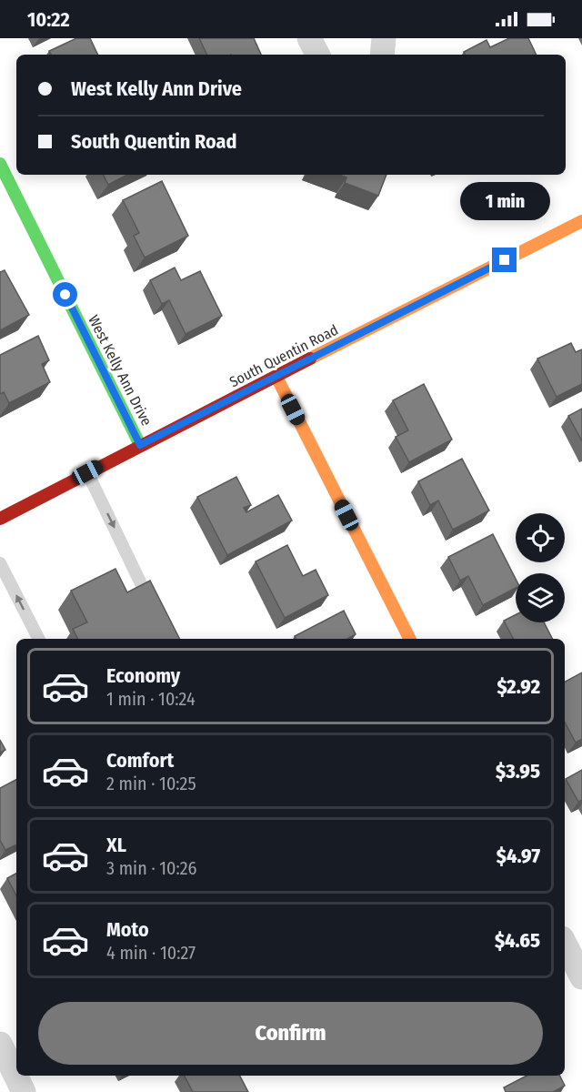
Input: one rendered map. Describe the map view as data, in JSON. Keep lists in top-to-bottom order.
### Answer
{
  "streets": {
    "main road": ["South Quentin Road", "West Kelly Ann Drive"]
  },
  "crossings": [
    ["South Quentin Road", "West Kelly Ann Drive"]
  ],
  "page": {
    "status": "10:22",
    "banner": ["West Kelly Ann Drive", "South Quentin Road"],
    "bubble": "1 min",
    "list": [
      {
        "name": "Economy",
        "note": "1 min · 10:24",
        "value": "$2.92"
      },
      {
        "name": "Comfort",
        "note": "2 min · 10:25",
        "value": "$3.95"
      },
      {
        "name": "XL",
        "note": "3 min · 10:26",
        "value": "$4.97"
      },
      {
        "name": "Moto",
        "note": "4 min · 10:27",
        "value": "$4.65"
      }
    ],
    "buttons": "Confirm"
  }
}
